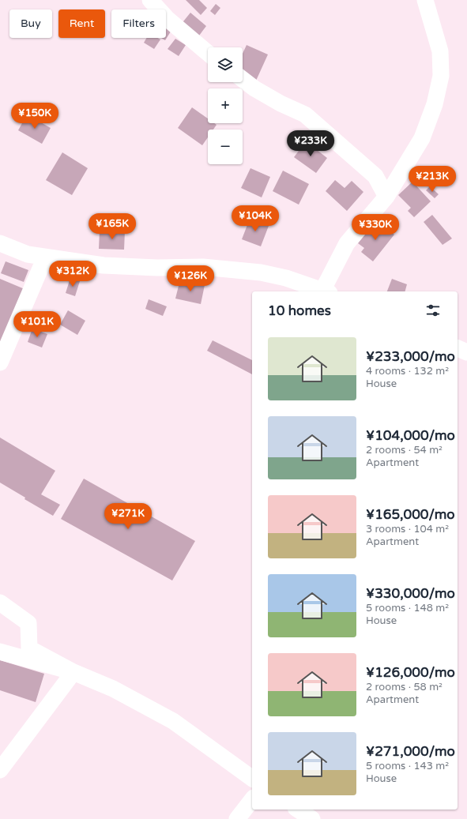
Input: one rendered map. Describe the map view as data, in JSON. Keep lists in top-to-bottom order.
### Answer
{
  "page": {
    "chip": ["Buy", "Rent", "Filters"],
    "map_buttons": ["+", "−"],
    "price": [
      "¥150K",
      "¥233K",
      "¥213K",
      "¥104K",
      "¥165K",
      "¥330K",
      "¥312K",
      "¥126K",
      "¥101K",
      "¥271K"
    ],
    "heading": "10 homes",
    "list": [
      {
        "name": "¥233,000/mo",
        "note": "4 rooms · 132 m² · House"
      },
      {
        "name": "¥104,000/mo",
        "note": "2 rooms · 54 m² · Apartment"
      },
      {
        "name": "¥165,000/mo",
        "note": "3 rooms · 104 m² · Apartment"
      },
      {
        "name": "¥330,000/mo",
        "note": "5 rooms · 148 m² · House"
      },
      {
        "name": "¥126,000/mo",
        "note": "2 rooms · 58 m² · Apartment"
      },
      {
        "name": "¥271,000/mo",
        "note": "5 rooms · 143 m² · House"
      }
    ]
  }
}
